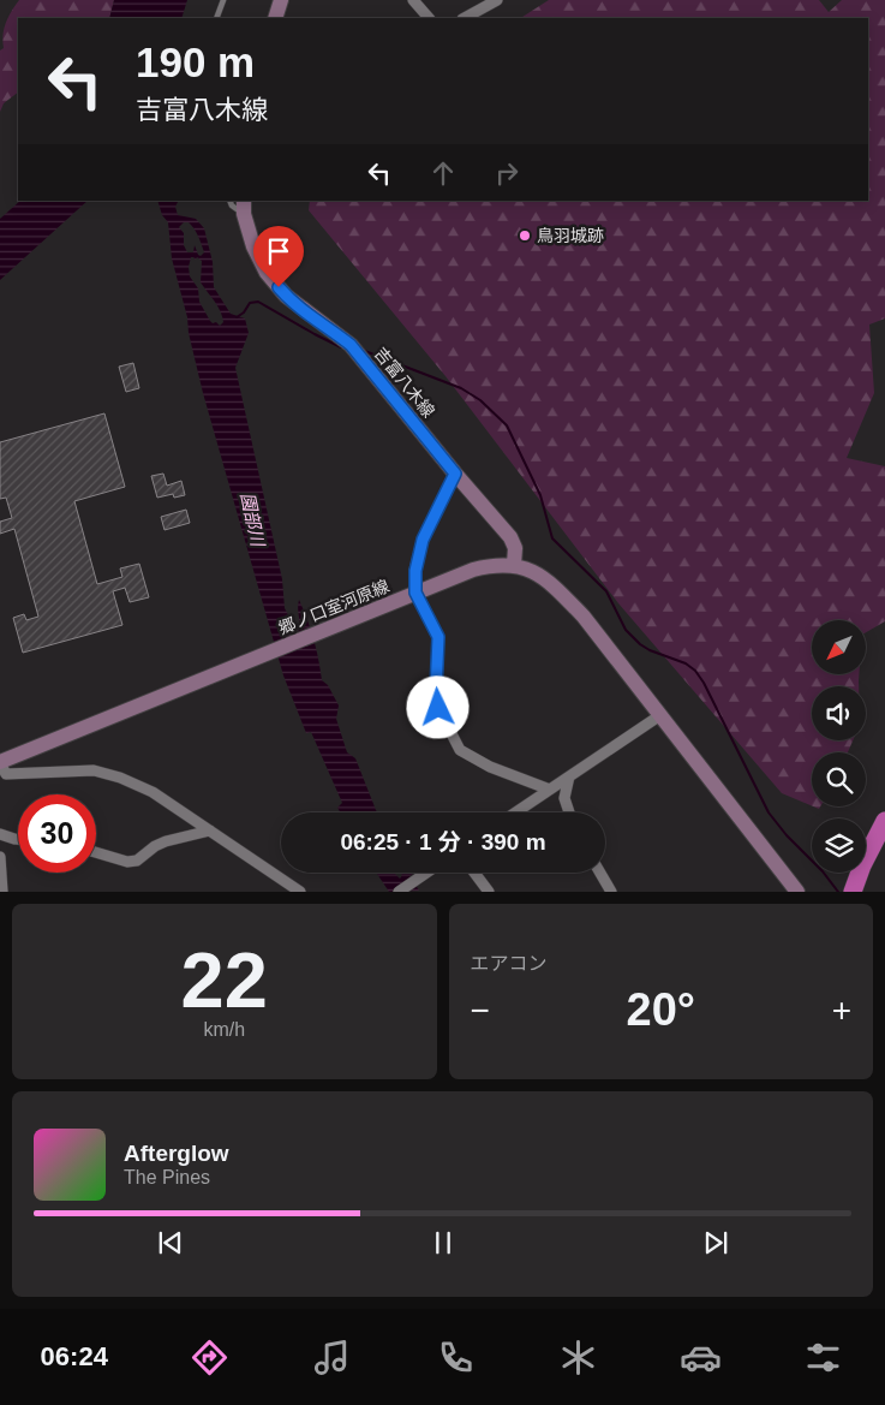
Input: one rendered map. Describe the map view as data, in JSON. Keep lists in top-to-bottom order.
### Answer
{
  "streets": {
    "main road": ["吉富八木線", "郷ノ口室河原線"]
  },
  "crossings": [
    ["吉富八木線", "郷ノ口室河原線"]
  ],
  "water": ["園部川"],
  "places": ["鳥羽城跡"],
  "north": "bottom left",
  "page": {
    "turn": ["190 m", "吉富八木線"],
    "limit": "30",
    "trip": "06:25 · 1 分 · 390 m",
    "tile": [
      ["22", "km/h"],
      "エアコン"
    ],
    "heat": ["−", "20°", "+"],
    "song": ["Afterglow", "The Pines"],
    "tabs": "06:24"
  }
}
